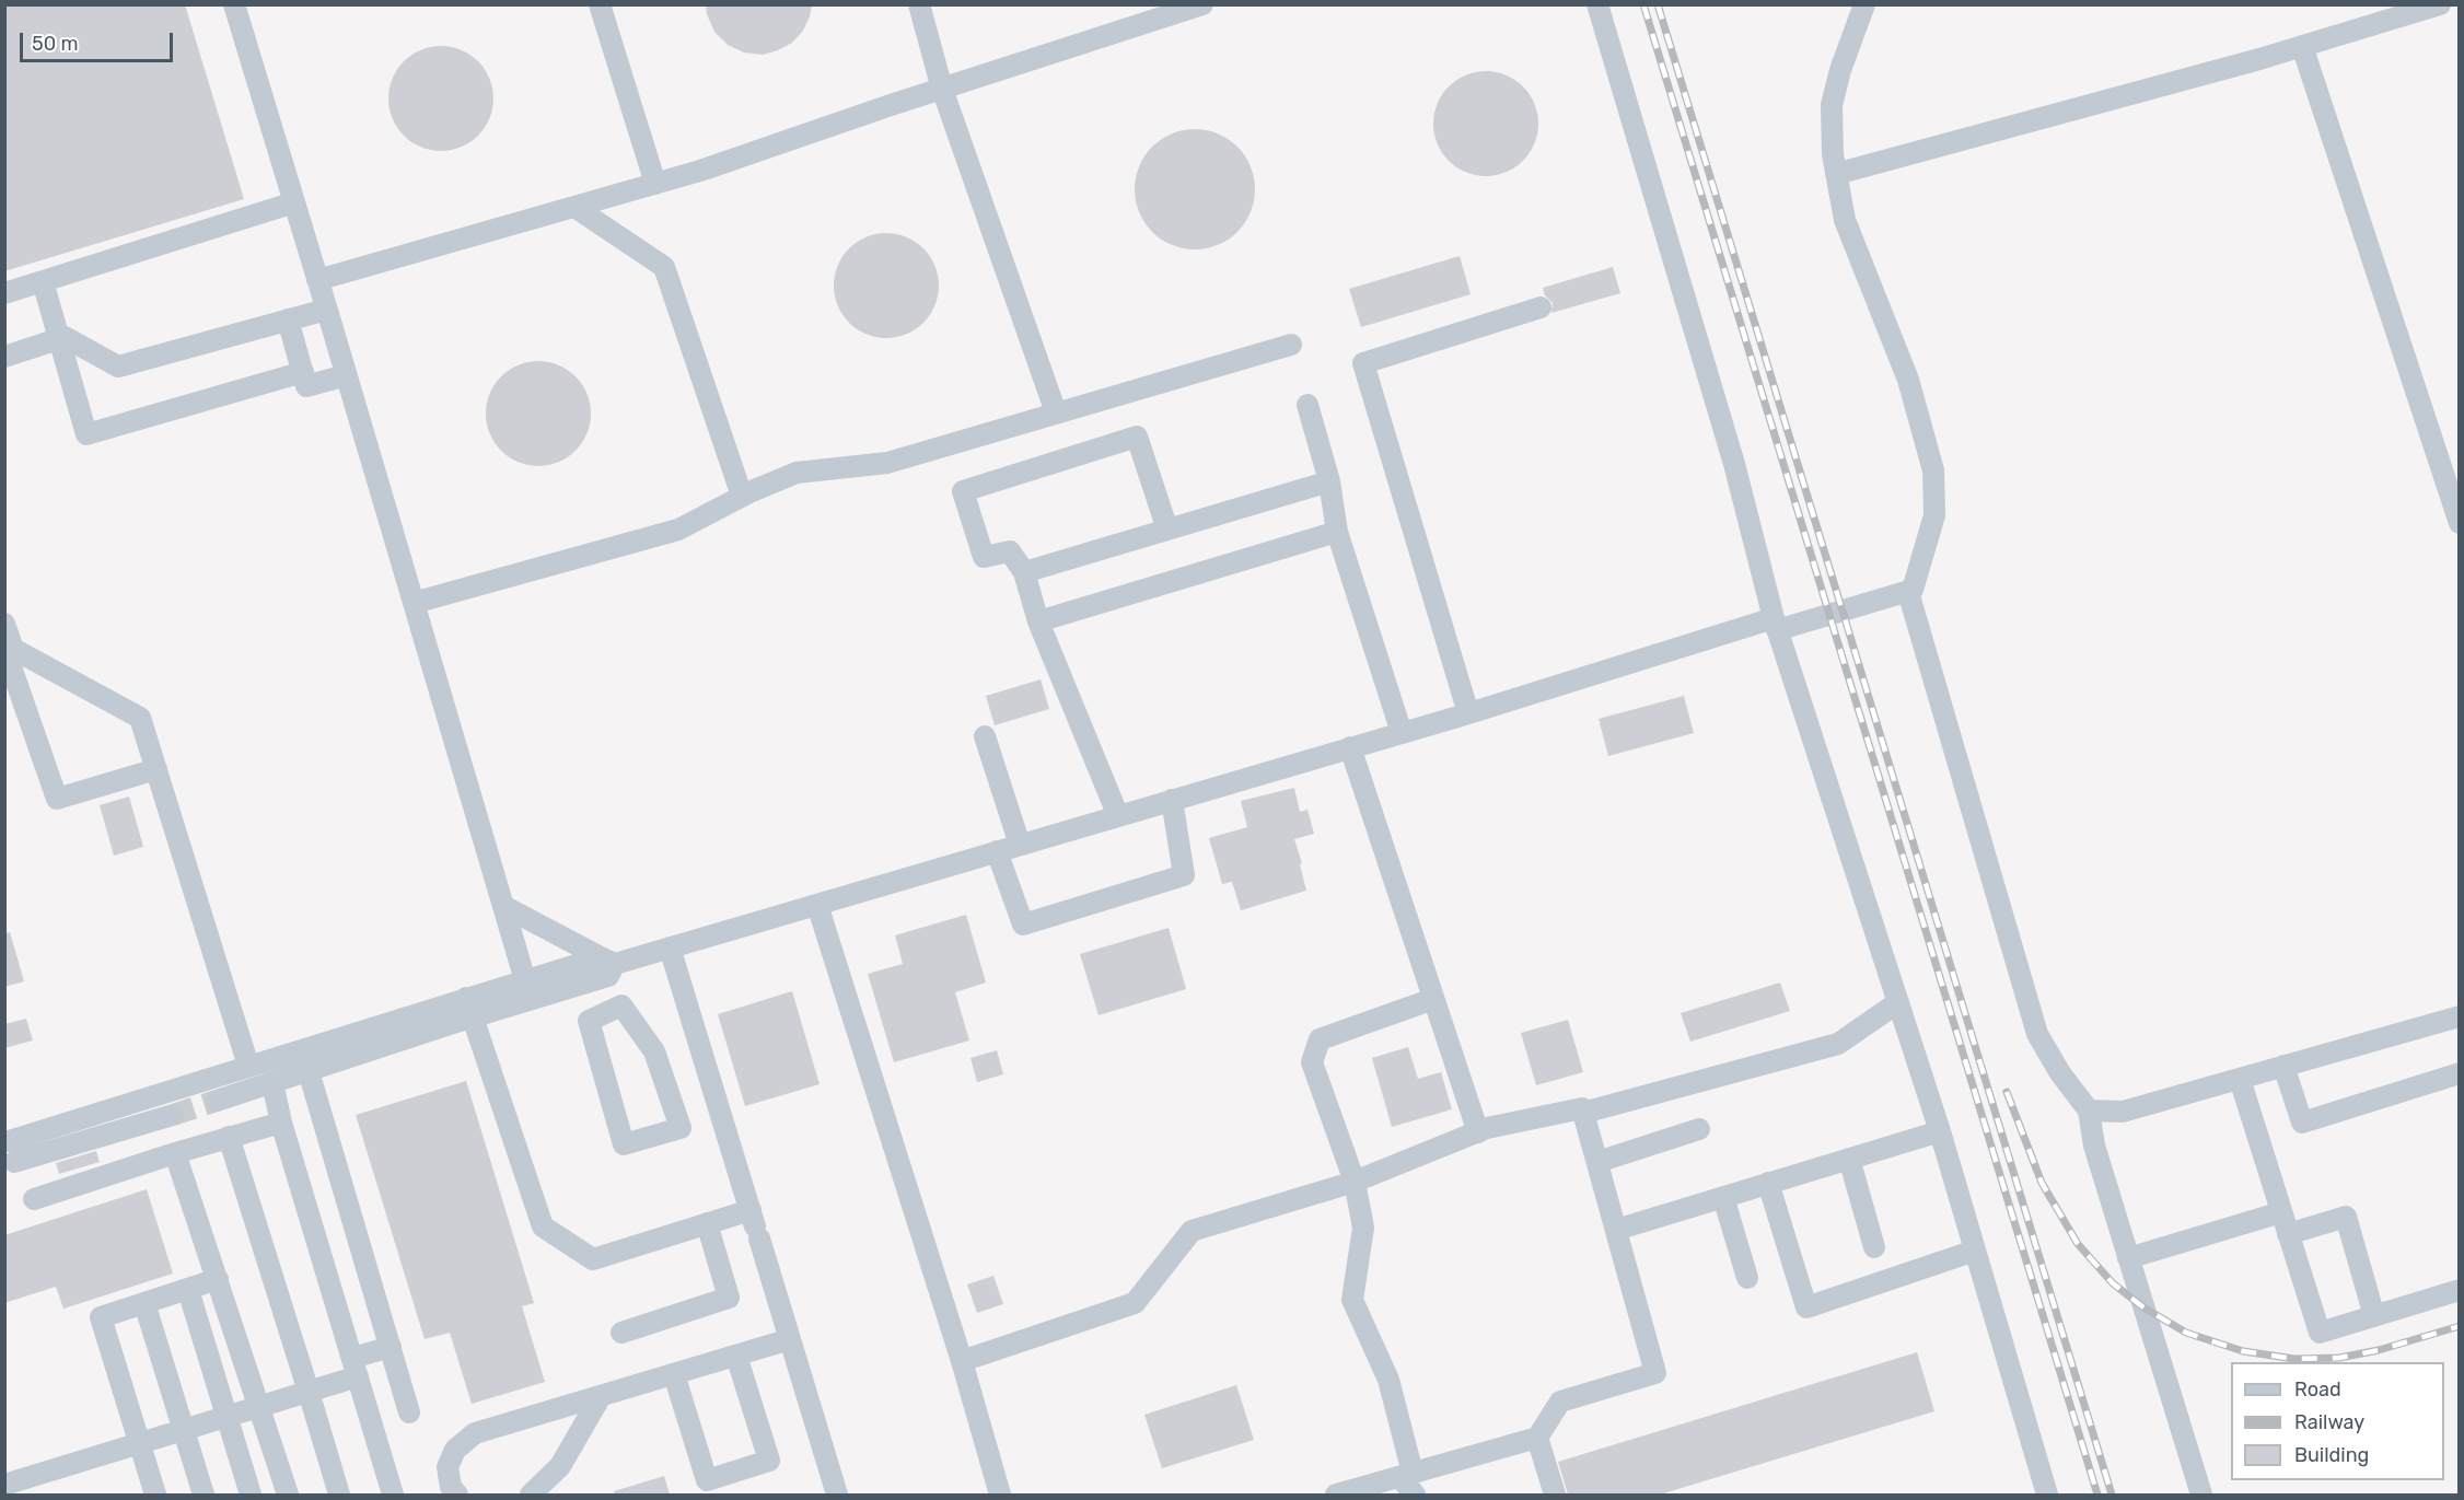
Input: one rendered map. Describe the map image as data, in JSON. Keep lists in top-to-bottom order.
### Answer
{
  "legend": ["Road", "Railway", "Building"],
  "scale_bar": "50 m"
}
